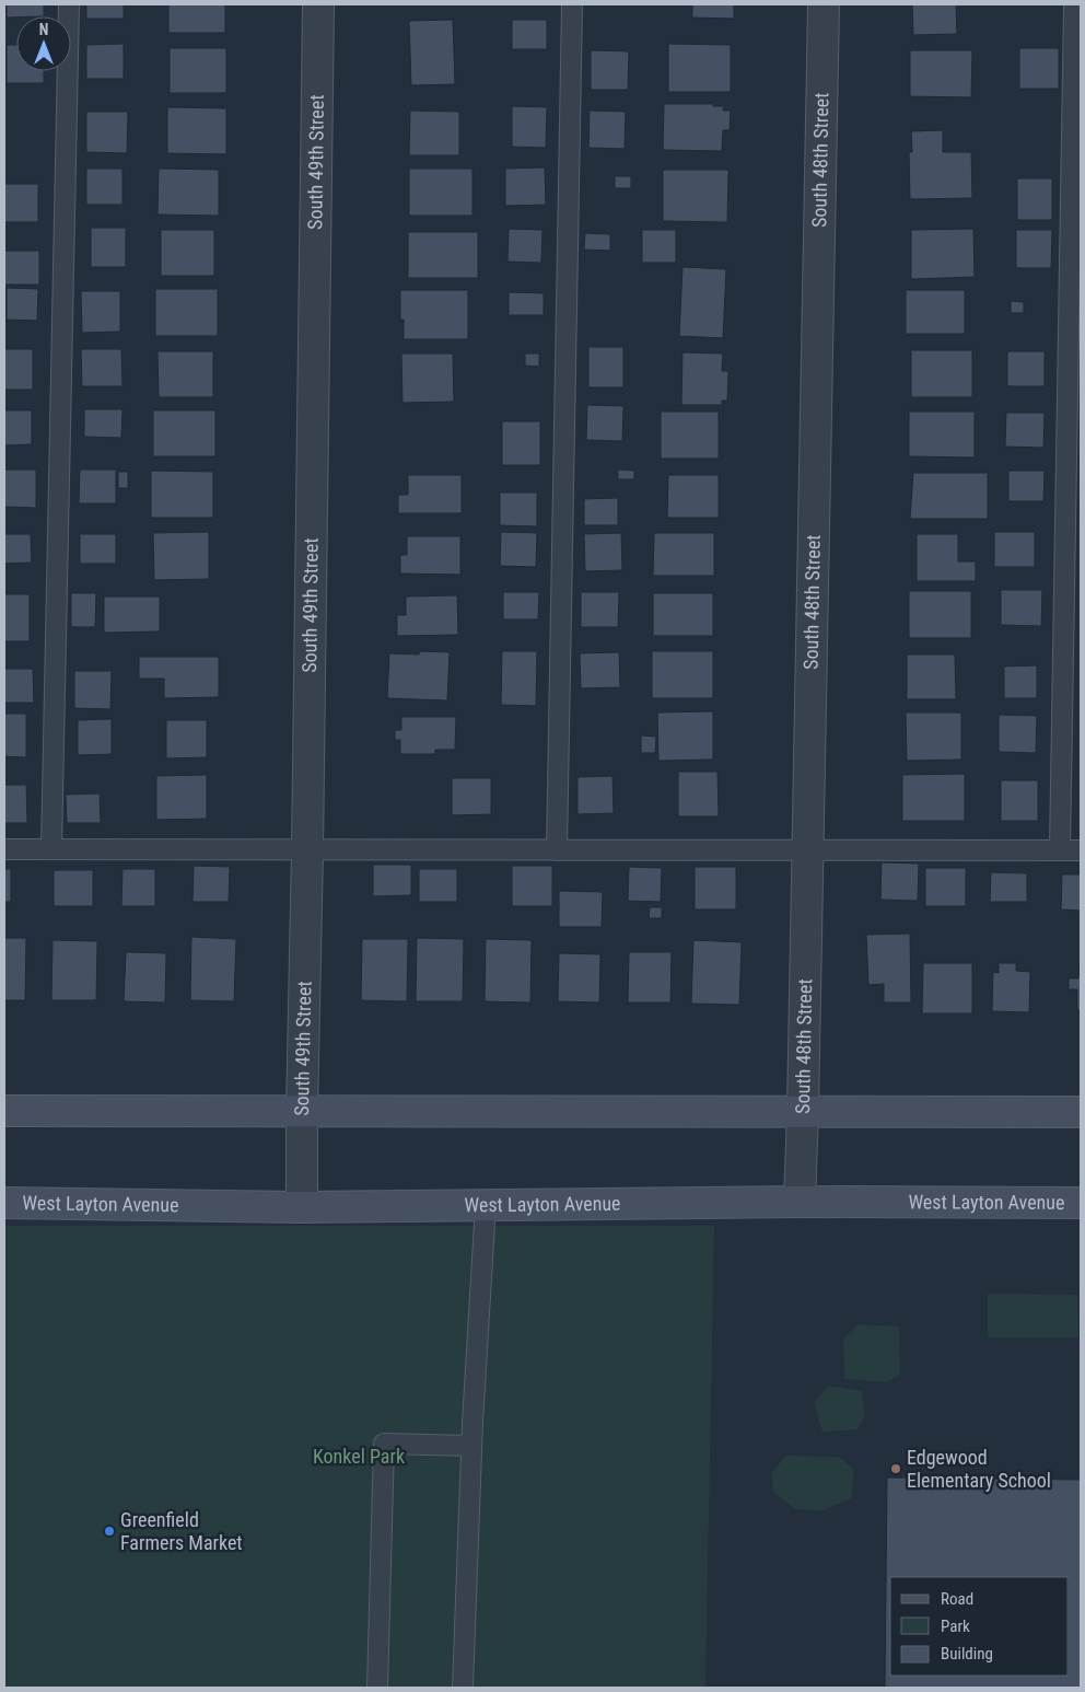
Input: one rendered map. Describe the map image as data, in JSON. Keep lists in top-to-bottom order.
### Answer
{
  "streets": {
    "main road": ["West Layton Avenue"],
    "street": ["South 48th Street", "South 49th Street"]
  },
  "crossings": [
    ["South 48th Street", "West Layton Avenue"],
    ["South 49th Street", "West Layton Avenue"]
  ],
  "parks": ["Konkel Park"],
  "places": ["Edgewood Elementary School", "Greenfield Farmers Market"],
  "legend": ["Road", "Park", "Building"],
  "north": "top"
}
